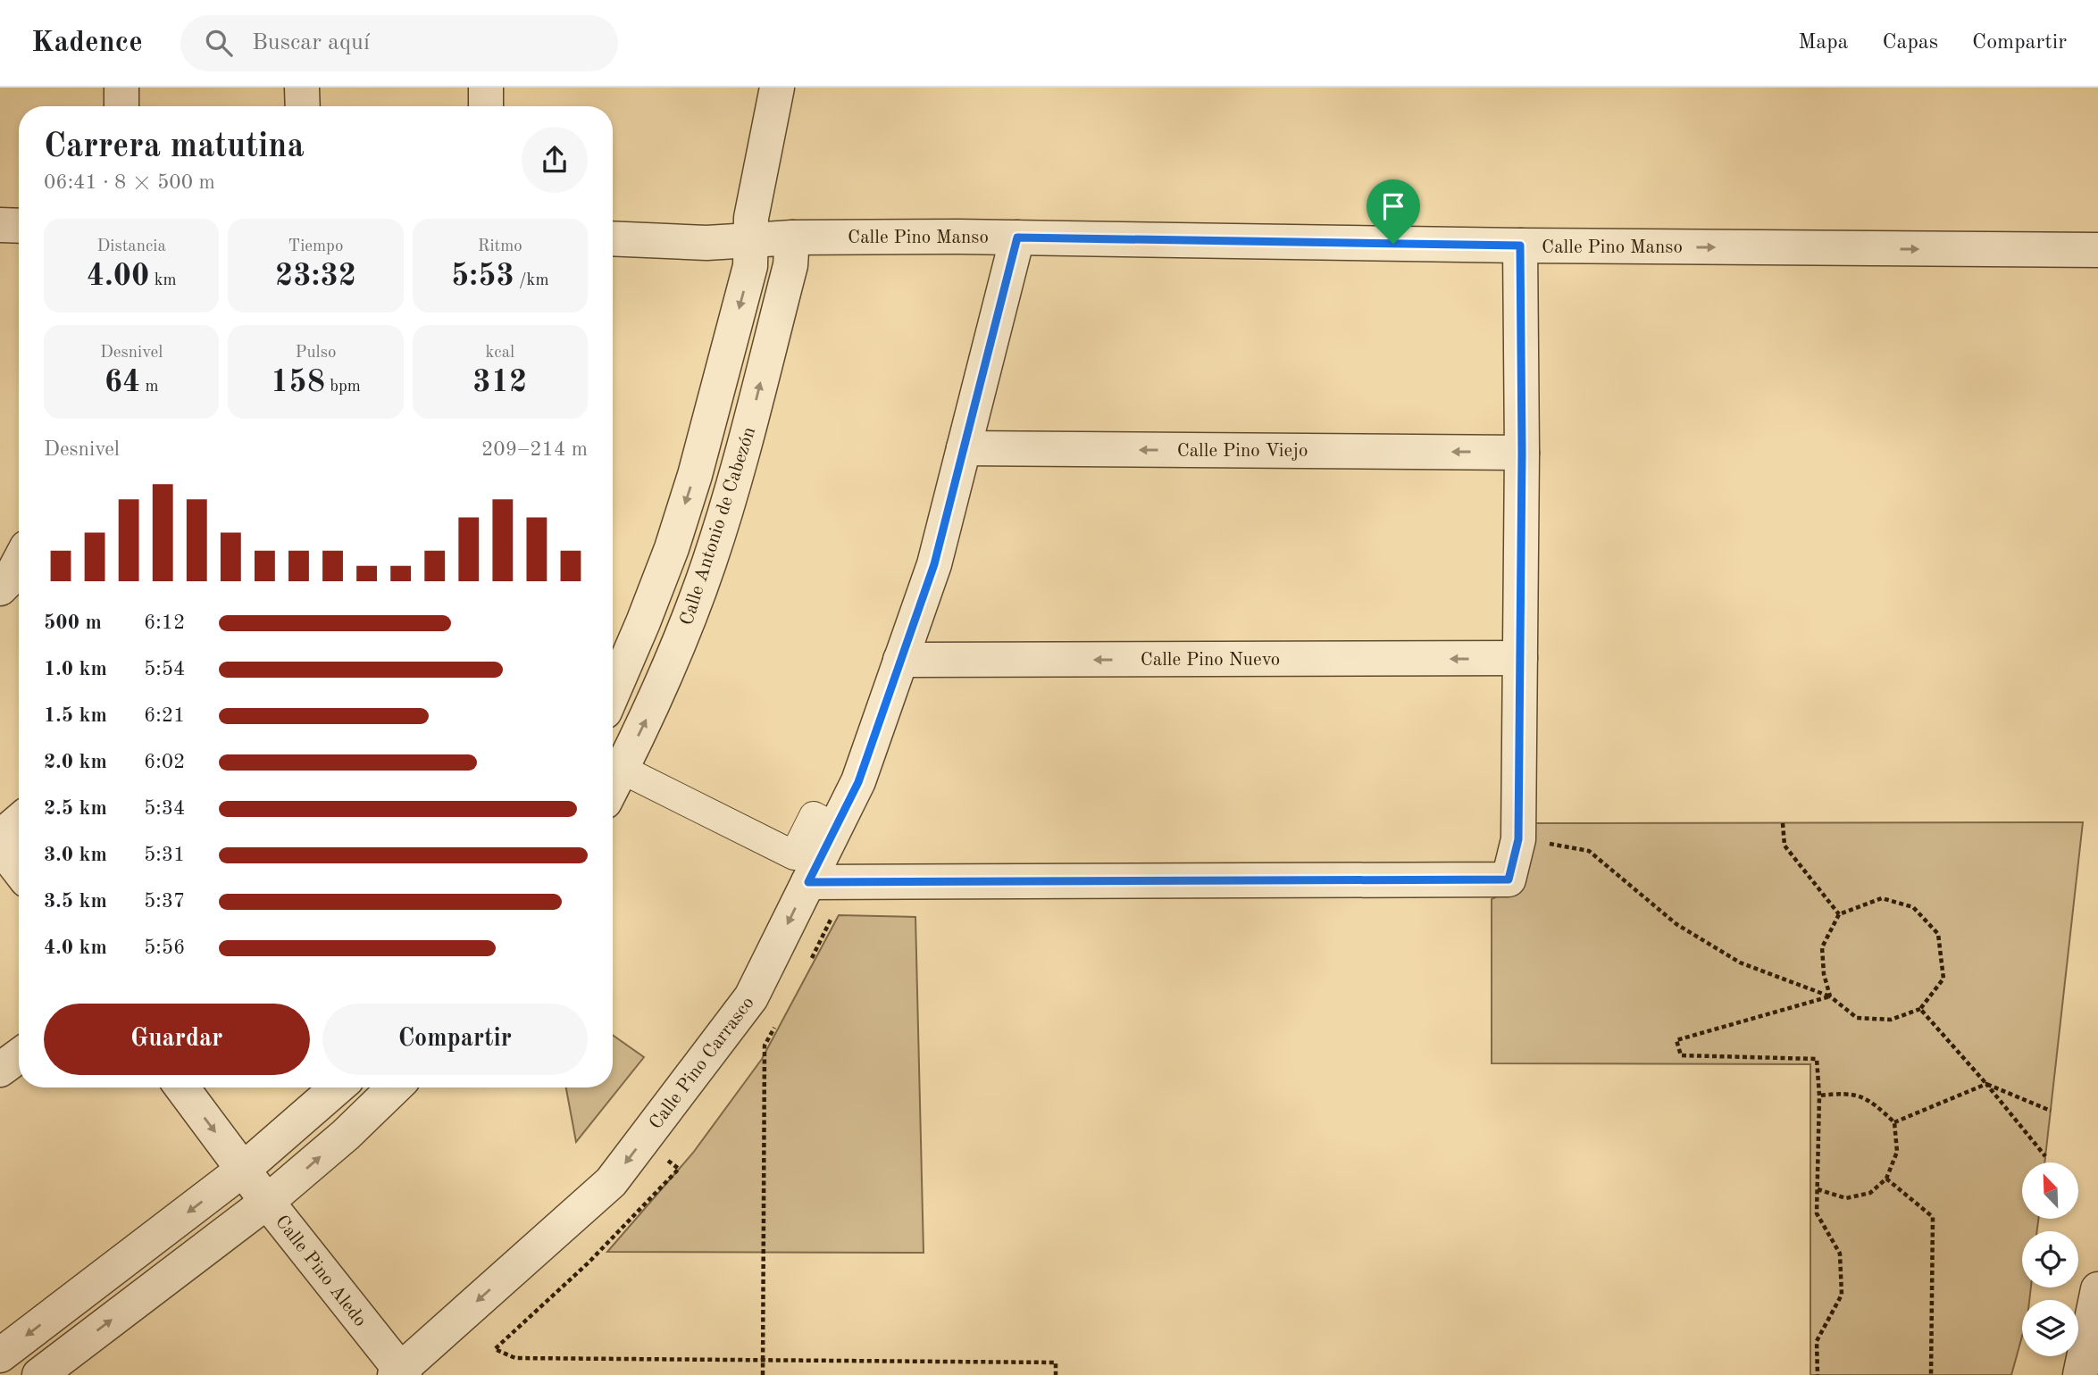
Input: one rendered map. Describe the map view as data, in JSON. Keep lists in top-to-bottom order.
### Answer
{
  "streets": {
    "street": [
      "Calle Pino Manso",
      "Calle Pino Viejo",
      "Calle Antonio de Cabezón",
      "Calle Pino Nuevo",
      "Calle Pino Carrasco",
      "Calle Pino Aledo"
    ]
  },
  "crossings": [
    ["Calle Pino Manso", "Calle Antonio de Cabezón"],
    ["Calle Pino Manso", "Calle Pino Carrasco"],
    ["Calle Pino Viejo", "Calle Pino Carrasco"],
    ["Calle Pino Nuevo", "Calle Pino Carrasco"],
    ["Calle Pino Carrasco", "Calle Pino Aledo"]
  ],
  "one_way": ["Calle Pino Manso", "Calle Pino Viejo"],
  "north": "top left",
  "page": {
    "header": "Kadence",
    "search": "Buscar aquí",
    "nav": ["Mapa", "Capas", "Compartir"],
    "heading": ["Carrera matutina", "06:41 · 8 × 500 m"],
    "stats": [
      ["Distancia", "4.00 km"],
      ["Tiempo", "23:32"],
      ["Ritmo", "5:53 /km"],
      ["Desnivel", "64 m"],
      ["Pulso", "158 bpm"],
      ["kcal", "312"]
    ],
    "chart": ["Desnivel", "209–214 m"],
    "list": [
      {
        "name": "500 m",
        "note": "6:12"
      },
      {
        "name": "1.0 km",
        "note": "5:54"
      },
      {
        "name": "1.5 km",
        "note": "6:21"
      },
      {
        "name": "2.0 km",
        "note": "6:02"
      },
      {
        "name": "2.5 km",
        "note": "5:34"
      },
      {
        "name": "3.0 km",
        "note": "5:31"
      },
      {
        "name": "3.5 km",
        "note": "5:37"
      },
      {
        "name": "4.0 km",
        "note": "5:56"
      }
    ],
    "buttons": ["Guardar", "Compartir"]
  }
}
